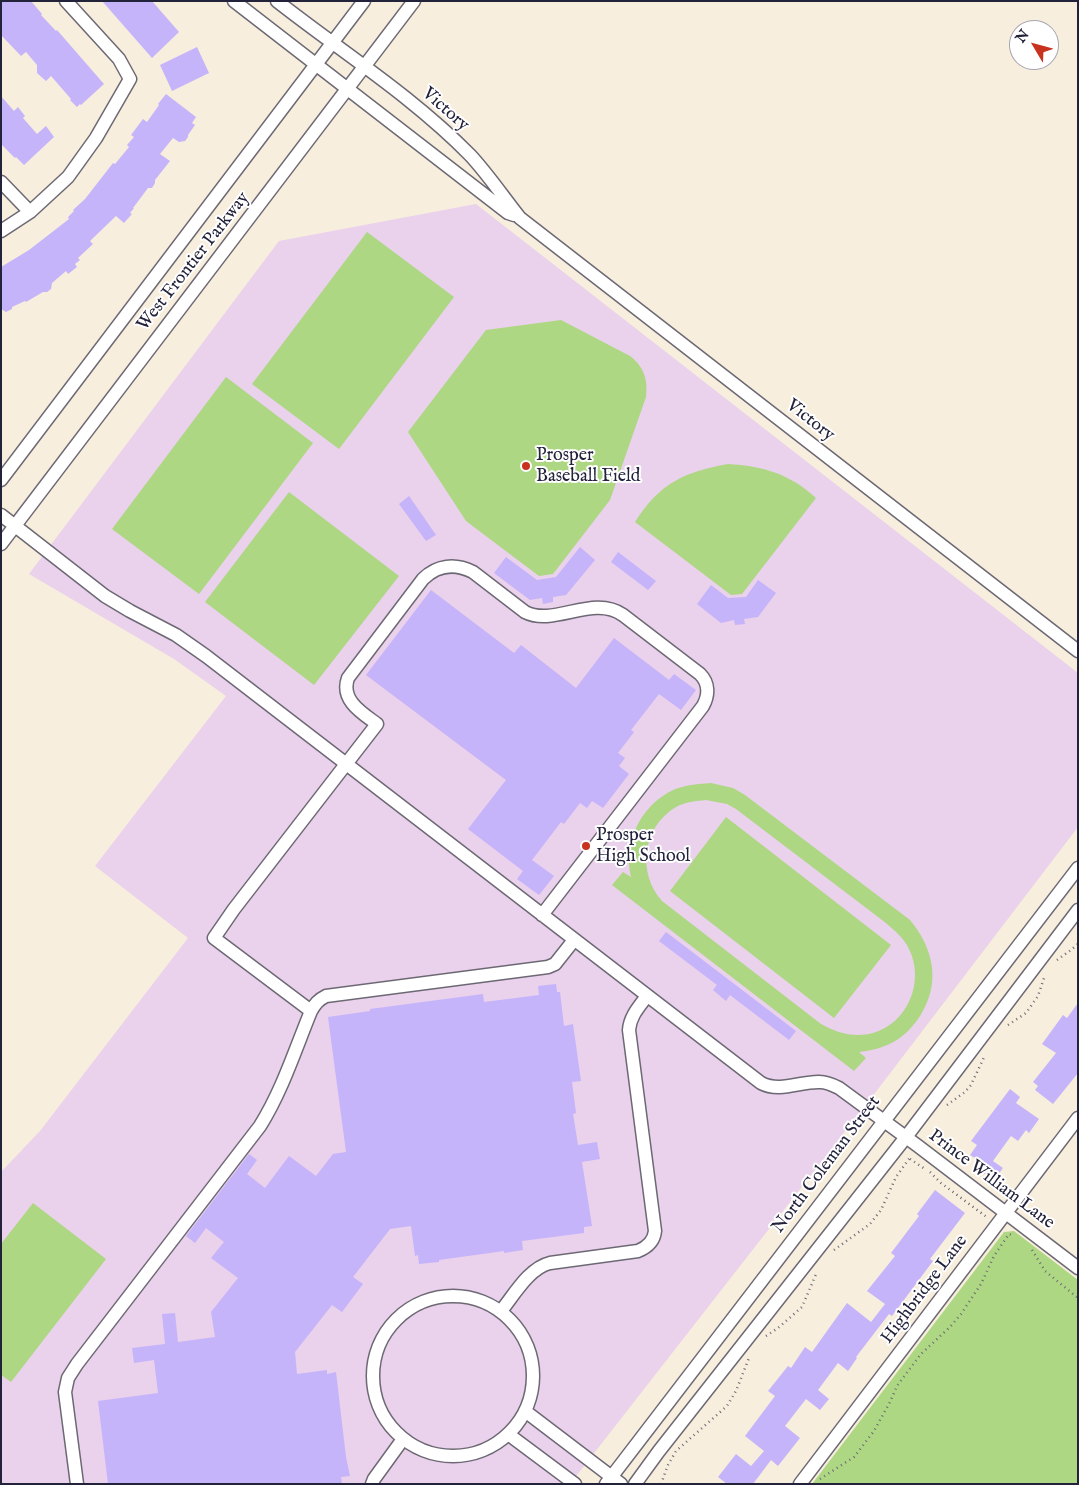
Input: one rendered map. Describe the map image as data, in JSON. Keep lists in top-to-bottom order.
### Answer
{
  "streets": {
    "street": [
      "Victory",
      "West Frontier Parkway",
      "North Coleman Street",
      "Prince William Lane",
      "Highbridge Lane"
    ]
  },
  "crossings": [
    ["Victory", "West Frontier Parkway"],
    ["West Frontier Parkway", "Prince William Lane"],
    ["North Coleman Street", "Prince William Lane"],
    ["Prince William Lane", "Highbridge Lane"]
  ],
  "places": ["Prosper Baseball Field", "Prosper High School"],
  "north": "top left"
}
